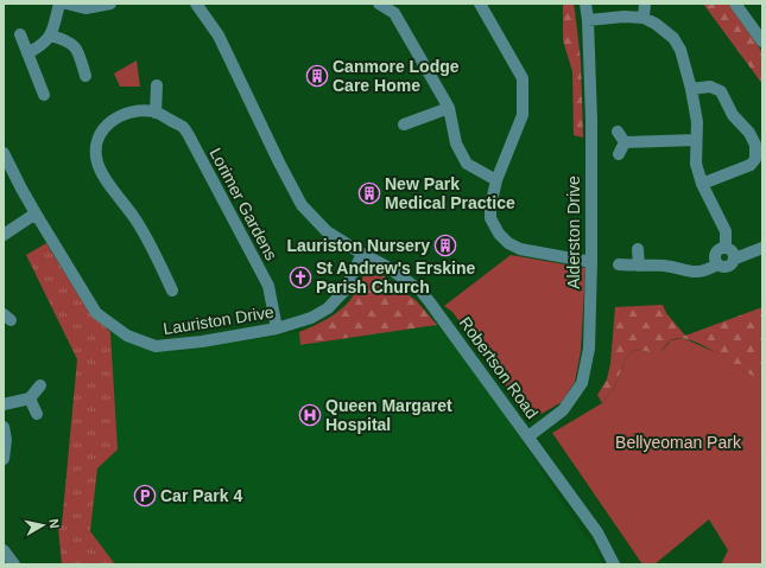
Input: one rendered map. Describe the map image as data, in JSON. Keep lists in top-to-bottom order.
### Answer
{
  "streets": {
    "street": [
      "Lorimer Gardens",
      "Alderston Drive",
      "Lauriston Drive",
      "Robertson Road"
    ]
  },
  "crossings": [
    ["Lorimer Gardens", "Lauriston Drive"],
    ["Alderston Drive", "Robertson Road"],
    ["Lauriston Drive", "Robertson Road"]
  ],
  "parks": ["Bellyeoman Park"],
  "places": {
    "building": ["Canmore Lodge Care Home", "New Park Medical Practice", "Lauriston Nursery"],
    "church": ["St Andrew's Erskine Parish Church"],
    "hospital": ["Queen Margaret Hospital"],
    "parking": ["Car Park 4"]
  },
  "north": "right"
}
